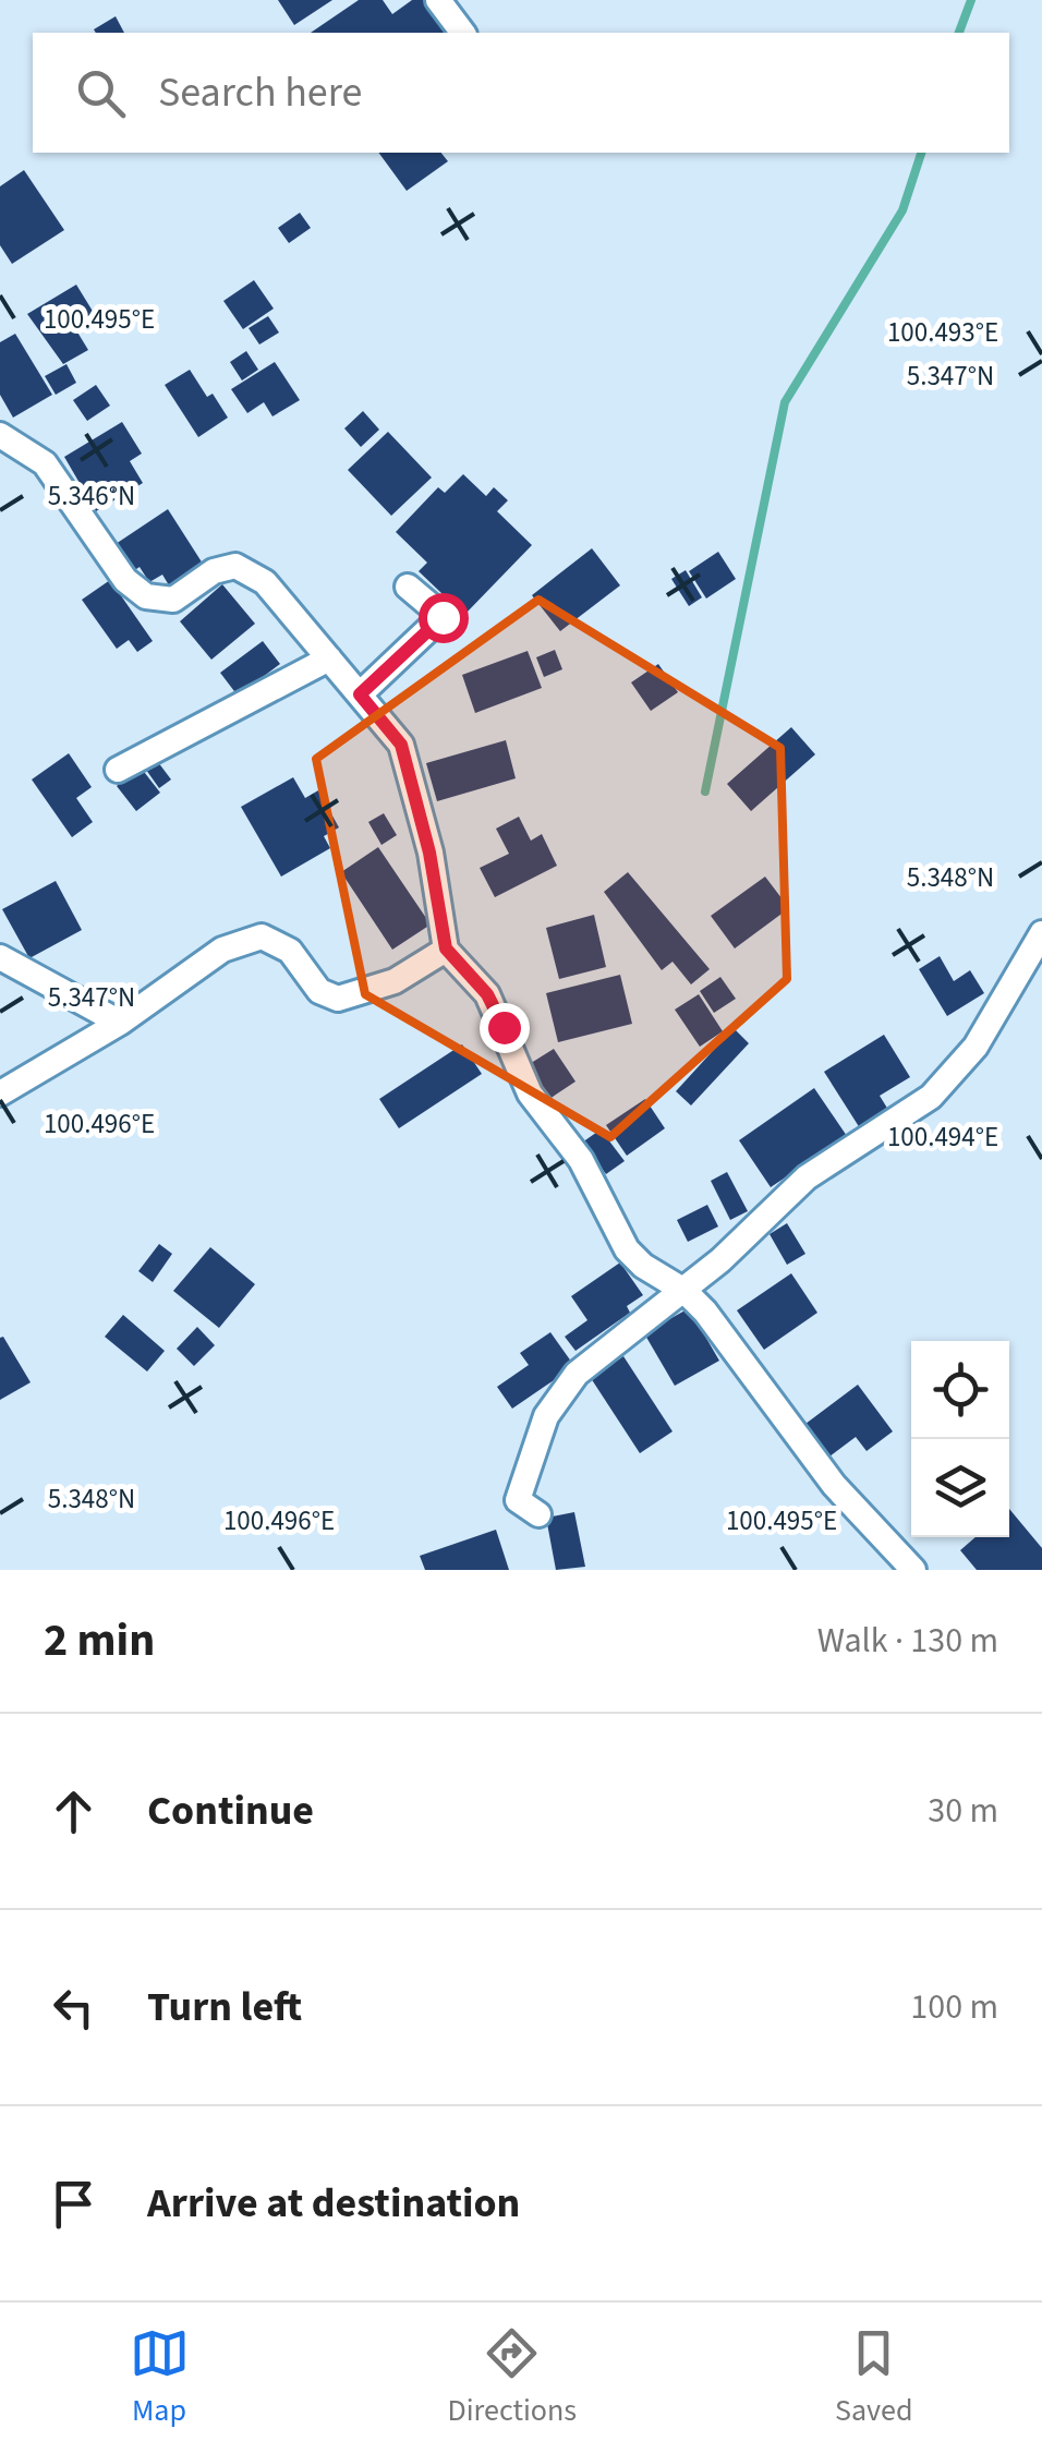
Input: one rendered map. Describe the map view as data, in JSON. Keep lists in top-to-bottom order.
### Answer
{
  "page": {
    "search": "Search here",
    "heading": ["2 min", "Walk · 130 m"],
    "list": [
      ["Continue", "30 m"],
      ["Turn left", "100 m"],
      "Arrive at destination"
    ],
    "nav": ["Map", "Directions", "Saved"]
  },
  "coordinates": [
    "100.495°E",
    "100.493°E",
    "5.347°N",
    "5.346°N",
    "5.348°N",
    "100.496°E",
    "100.494°E"
  ]
}
